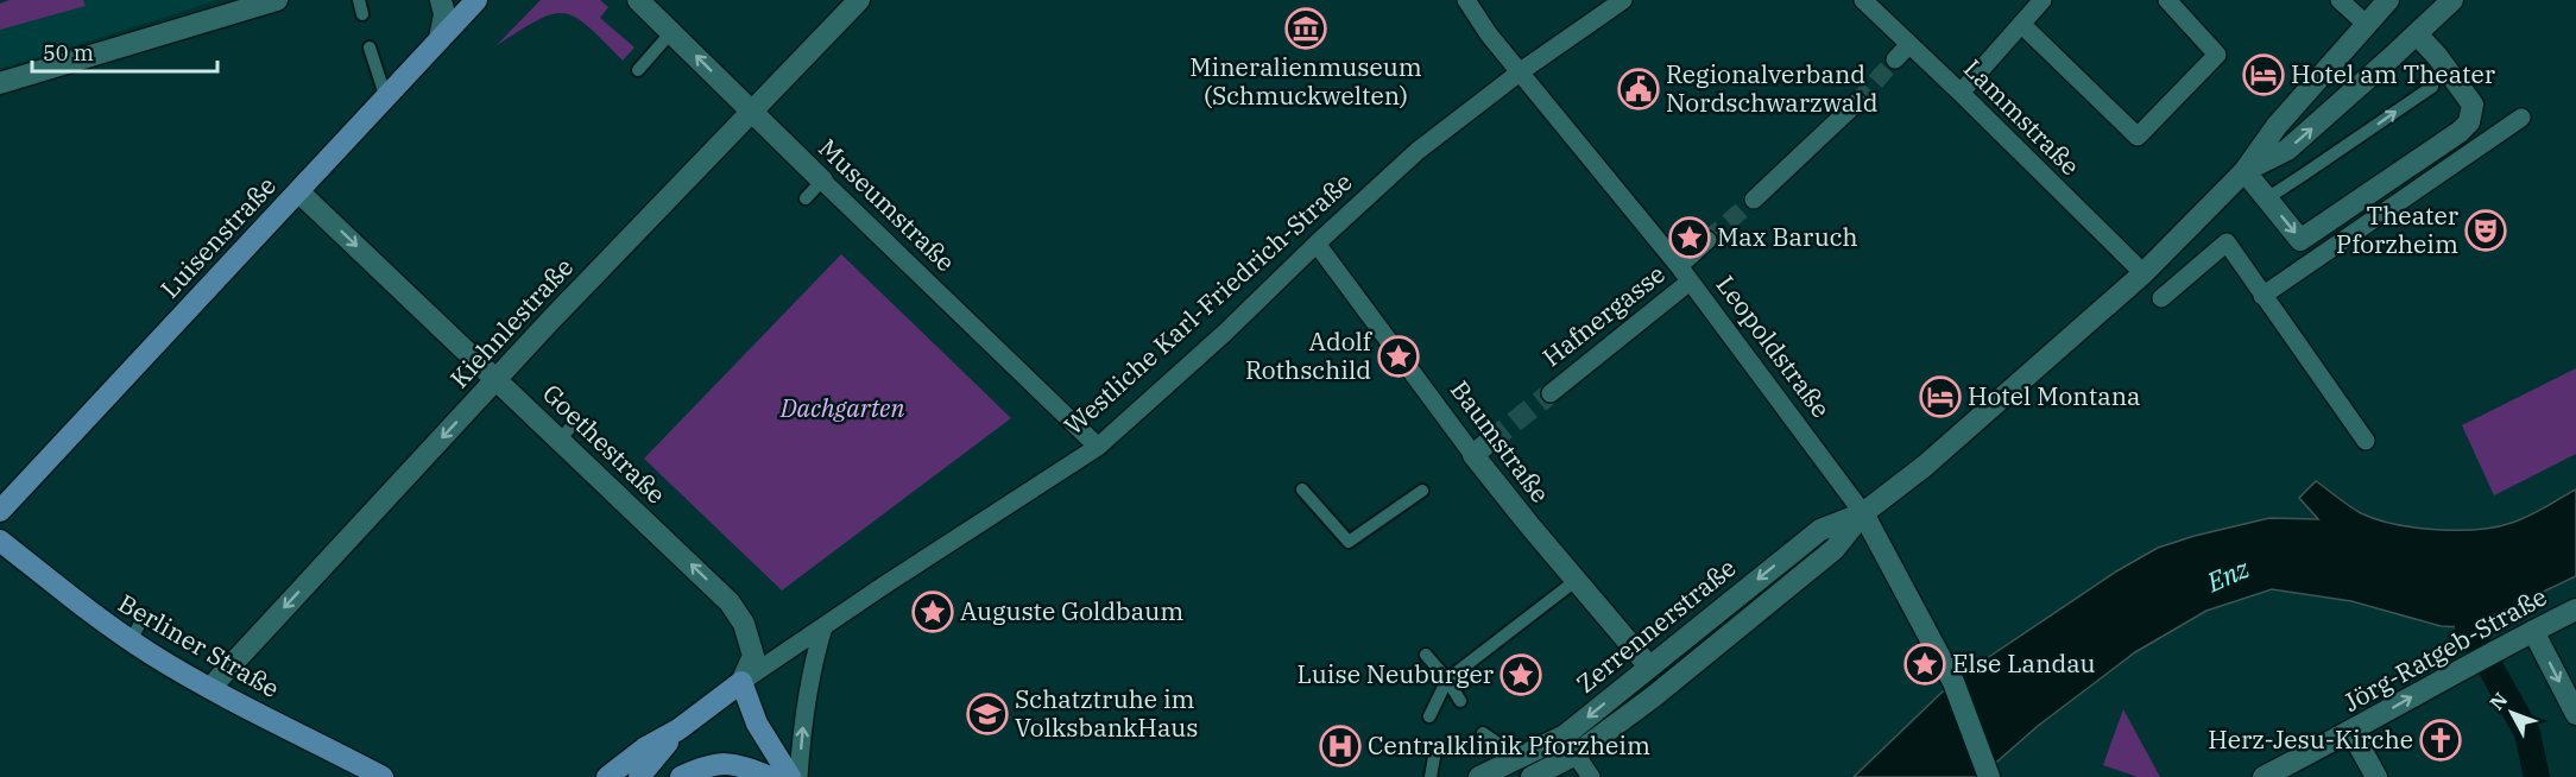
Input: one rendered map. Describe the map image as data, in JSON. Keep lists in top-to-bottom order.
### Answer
{
  "streets": {
    "main road": ["Luisenstraße", "Westliche Karl-Friedrich-Straße", "Berliner Straße"],
    "street": [
      "Lammstraße",
      "Museumstraße",
      "Hafnergasse",
      "Kiehnlestraße",
      "Leopoldstraße",
      "Baumstraße",
      "Goethestraße",
      "Zerrennerstraße",
      "Jörg-Ratgeb-Straße"
    ]
  },
  "crossings": [
    ["Lammstraße", "Zerrennerstraße"],
    ["Museumstraße", "Westliche Karl-Friedrich-Straße"],
    ["Museumstraße", "Kiehnlestraße"],
    ["Luisenstraße", "Goethestraße"],
    ["Westliche Karl-Friedrich-Straße", "Leopoldstraße"],
    ["Westliche Karl-Friedrich-Straße", "Baumstraße"],
    ["Westliche Karl-Friedrich-Straße", "Goethestraße"],
    ["Hafnergasse", "Leopoldstraße"],
    ["Kiehnlestraße", "Goethestraße"],
    ["Kiehnlestraße", "Berliner Straße"],
    ["Leopoldstraße", "Zerrennerstraße"],
    ["Baumstraße", "Zerrennerstraße"]
  ],
  "one_way": ["Kiehnlestraße", "Jörg-Ratgeb-Straße"],
  "water": ["Enz"],
  "parks": ["Dachgarten"],
  "places": {
    "museum": ["Mineralienmuseum (Schmuckwelten)"],
    "hotel": ["Hotel am Theater", "Hotel Montana"],
    "public building": ["Regionalverband Nordschwarzwald"],
    "theatre": ["Theater Pforzheim"],
    "place": [
      "Max Baruch",
      "Adolf Rothschild",
      "Auguste Goldbaum",
      "Else Landau",
      "Luise Neuburger"
    ],
    "school or university": ["Schatztruhe im VolksbankHaus"],
    "church": ["Herz-Jesu-Kirche"],
    "hospital": ["Centralklinik Pforzheim"]
  },
  "scale_bar": "50 m",
  "north": "top left"
}
